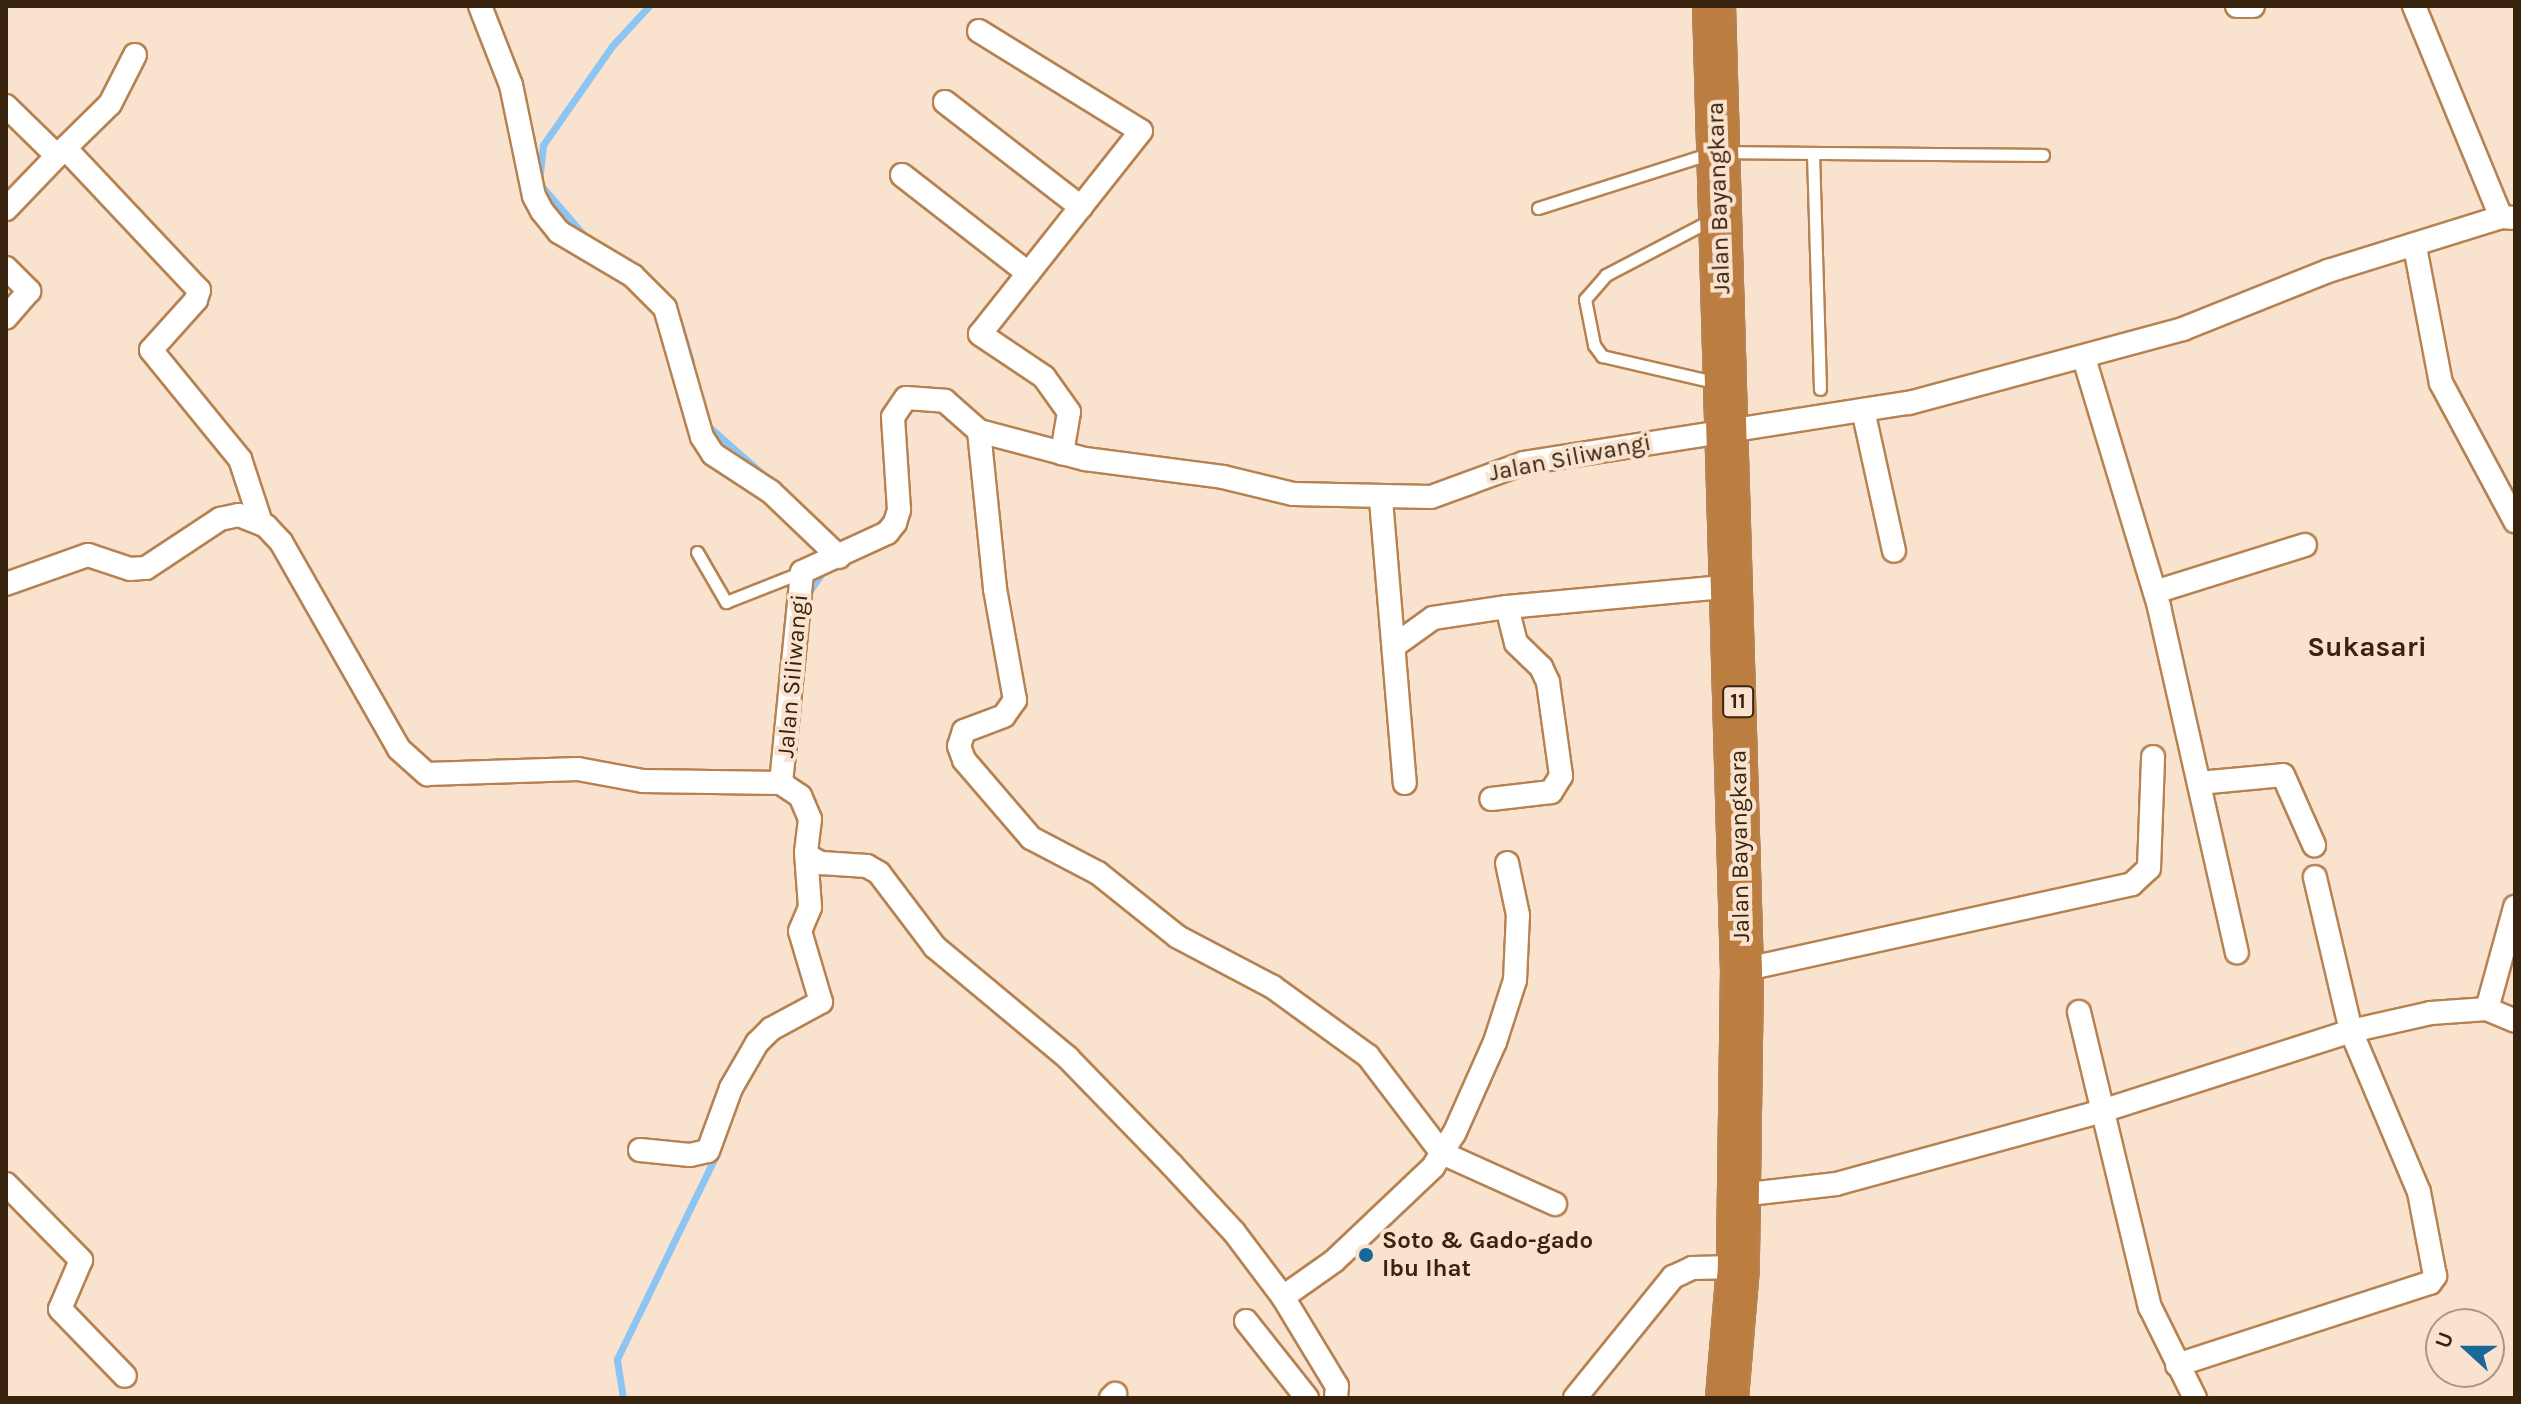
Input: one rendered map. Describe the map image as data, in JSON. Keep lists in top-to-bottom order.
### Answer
{
  "streets": {
    "highway": ["Jalan Bayangkara", "11"],
    "street": ["Jalan Siliwangi"]
  },
  "crossings": [
    ["Jalan Bayangkara", "Jalan Siliwangi"]
  ],
  "districts": ["Sukasari"],
  "places": ["Soto & Gado-gado Ibu Ihat"],
  "north": "left"
}
